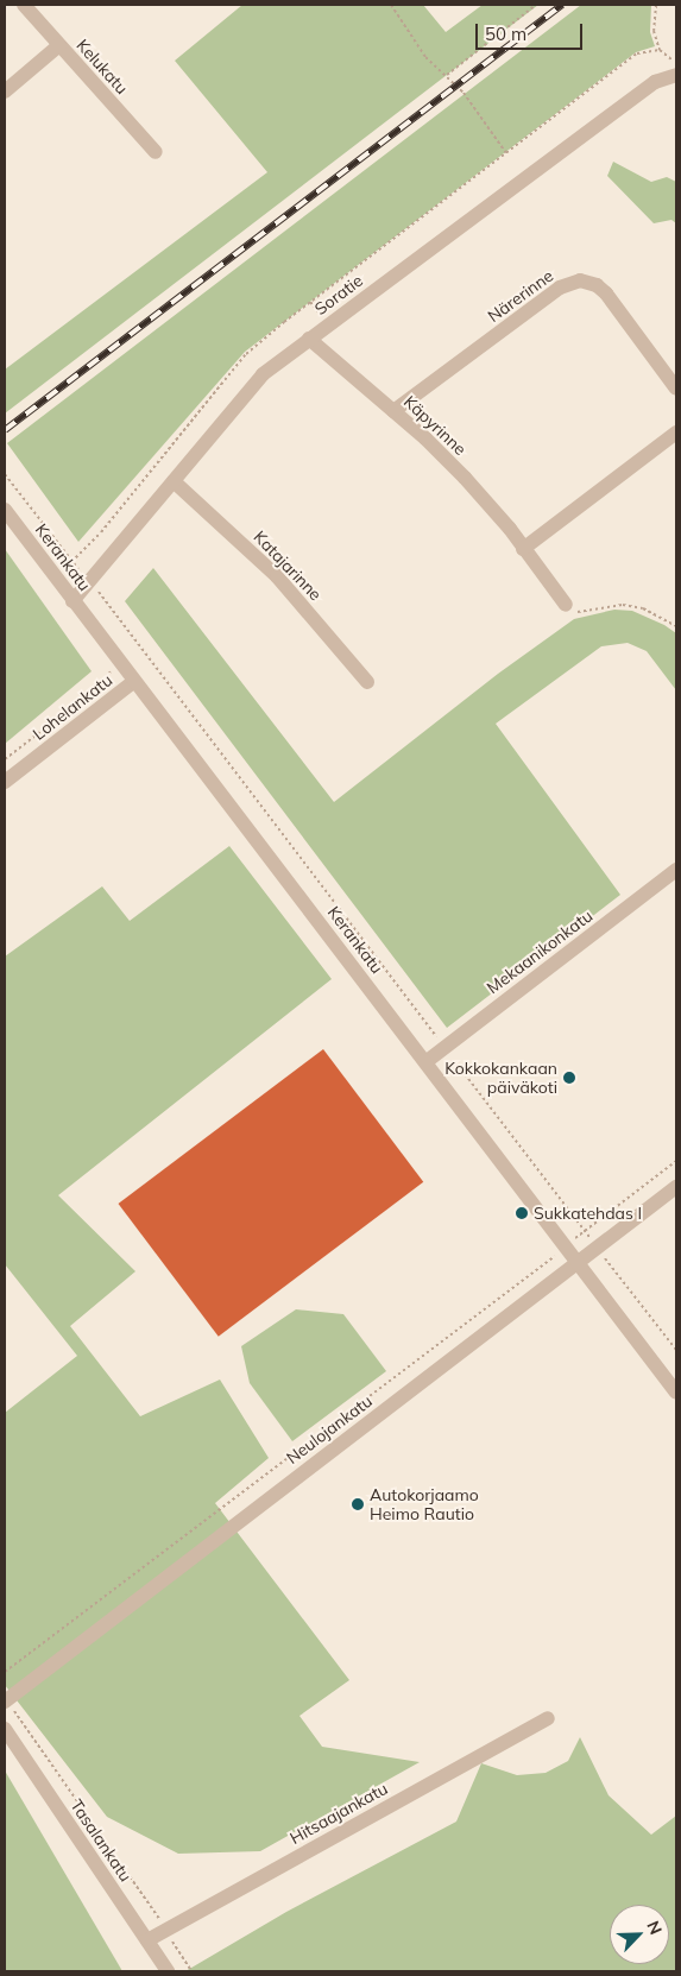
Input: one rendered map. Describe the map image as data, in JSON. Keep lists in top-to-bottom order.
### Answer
{
  "streets": {
    "street": [
      "Kelukatu",
      "Soratie",
      "Närerinne",
      "Käpyrinne",
      "Kerankatu",
      "Katajarinne",
      "Lohelankatu",
      "Mekaanikonkatu",
      "Neulojankatu",
      "Hitsaajankatu",
      "Tasalankatu"
    ]
  },
  "crossings": [
    ["Soratie", "Käpyrinne"],
    ["Soratie", "Kerankatu"],
    ["Soratie", "Katajarinne"],
    ["Närerinne", "Käpyrinne"],
    ["Kerankatu", "Lohelankatu"],
    ["Kerankatu", "Mekaanikonkatu"],
    ["Kerankatu", "Neulojankatu"],
    ["Hitsaajankatu", "Tasalankatu"]
  ],
  "places": ["Kokkokankaan päiväkoti", "Sukkatehdas I", "Autokorjaamo Heimo Rautio"],
  "scale_bar": "50 m",
  "north": "top right"
}
